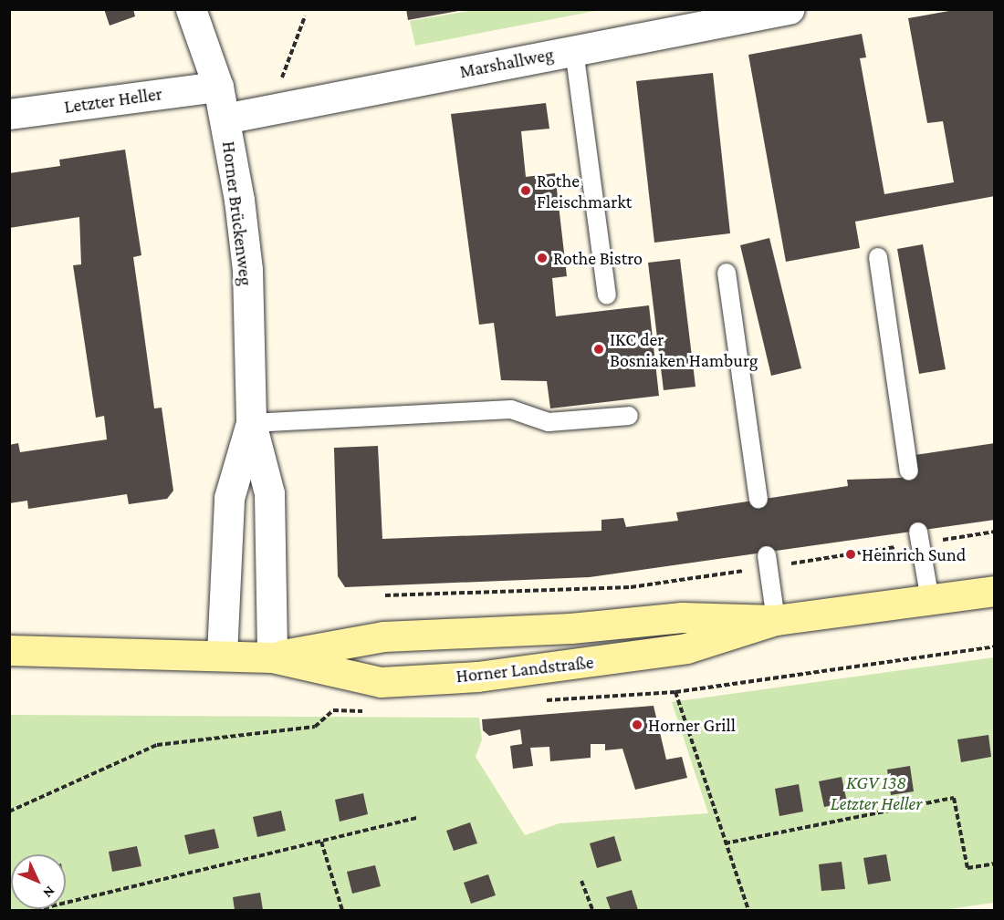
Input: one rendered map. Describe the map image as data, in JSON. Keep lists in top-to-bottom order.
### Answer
{
  "streets": {
    "main road": ["Horner Landstraße"],
    "street": ["Marshallweg", "Letzter Heller", "Horner Brückenweg"]
  },
  "crossings": [
    ["Marshallweg", "Horner Brückenweg"],
    ["Letzter Heller", "Horner Brückenweg"],
    ["Horner Brückenweg", "Horner Landstraße"]
  ],
  "parks": ["KGV 138 Letzter Heller"],
  "places": [
    "Rothe Fleischmarkt",
    "Rothe Bistro",
    "IKC der Bosniaken Hamburg",
    "Heinrich Sund",
    "Horner Grill"
  ],
  "north": "bottom right"
}
